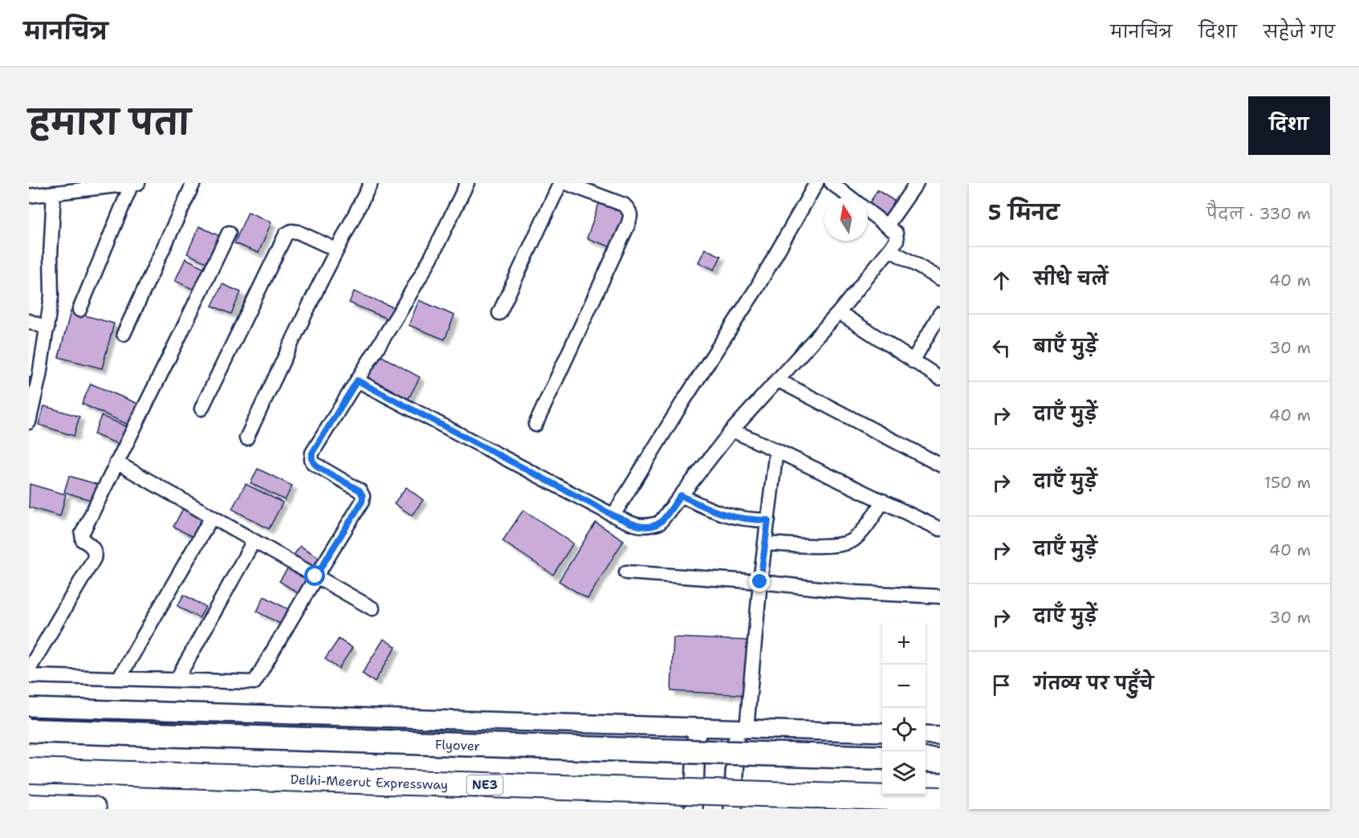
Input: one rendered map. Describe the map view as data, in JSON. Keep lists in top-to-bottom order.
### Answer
{
  "streets": {
    "highway": ["Flyover", "Delhi-Meerut Expressway", "NE3"]
  },
  "north": "top",
  "page": {
    "header": "मानचित्र",
    "nav": ["मानचित्र", "दिशा", "सहेजे गए"],
    "title": "हमारा पता",
    "buttons": "दिशा",
    "heading": ["5 मिनट", "पैदल · 330 m"],
    "list": [
      ["सीधे चलें", "40 m"],
      ["बाएँ मुड़ें", "30 m"],
      ["दाएँ मुड़ें", "40 m"],
      ["दाएँ मुड़ें", "150 m"],
      ["दाएँ मुड़ें", "40 m"],
      ["दाएँ मुड़ें", "30 m"],
      "गंतव्य पर पहुँचे"
    ],
    "map_buttons": ["+", "−"]
  }
}
